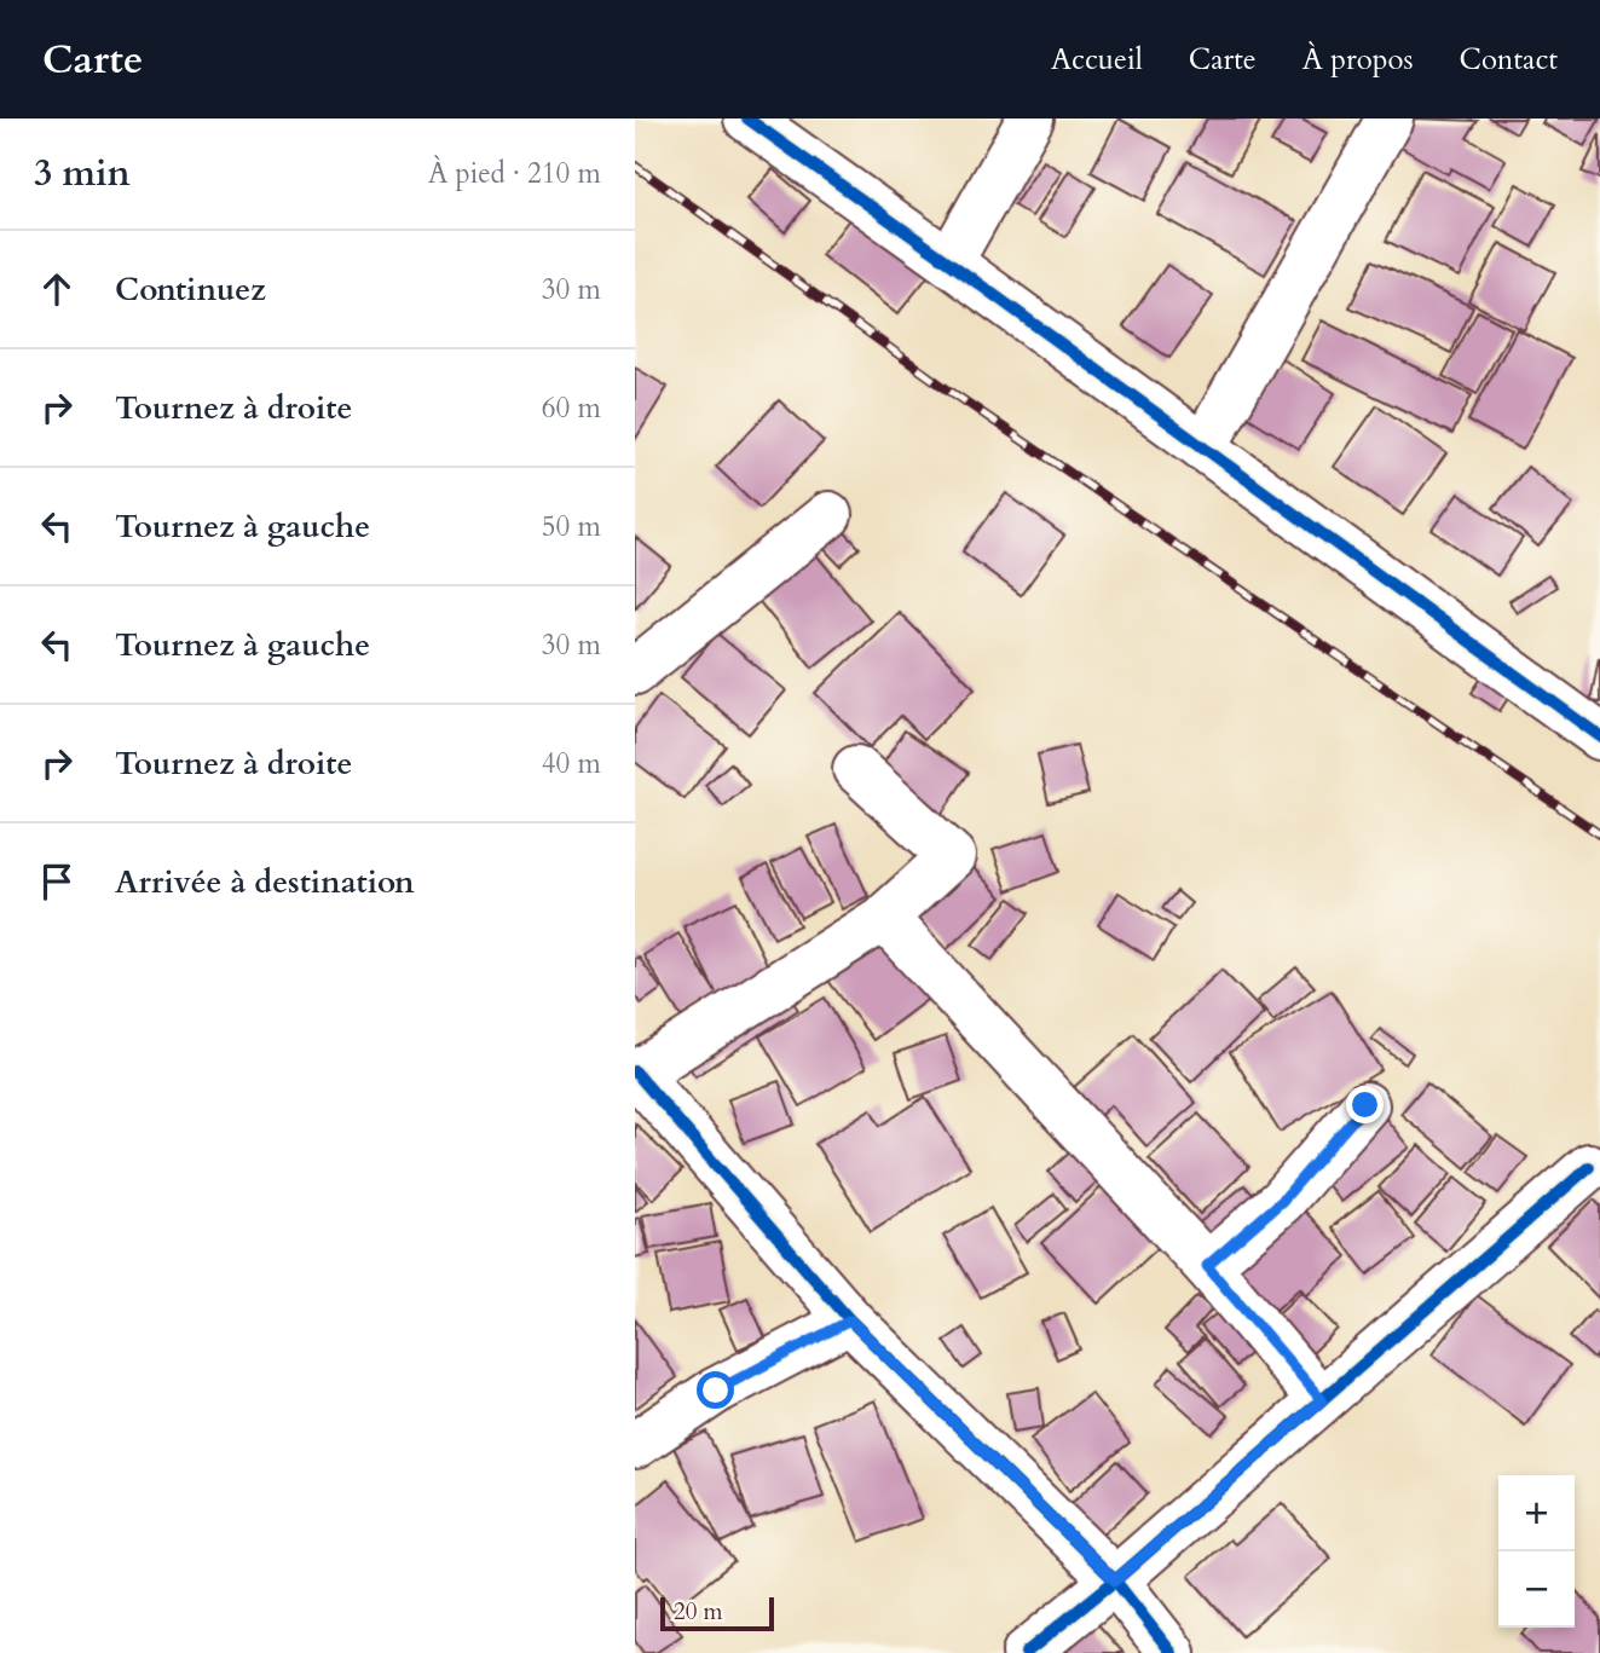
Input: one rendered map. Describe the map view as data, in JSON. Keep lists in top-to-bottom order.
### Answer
{
  "scale_bar": "20 m",
  "page": {
    "header": "Carte",
    "nav": [
      "Accueil",
      "Carte",
      "À propos",
      "Contact"
    ],
    "heading": ["3 min", "À pied · 210 m"],
    "list": [
      ["Continuez", "30 m"],
      ["Tournez à droite", "60 m"],
      ["Tournez à gauche", "50 m"],
      ["Tournez à gauche", "30 m"],
      ["Tournez à droite", "40 m"],
      "Arrivée à destination"
    ],
    "map_buttons": ["+", "−"],
    "scale": "20 m"
  }
}
